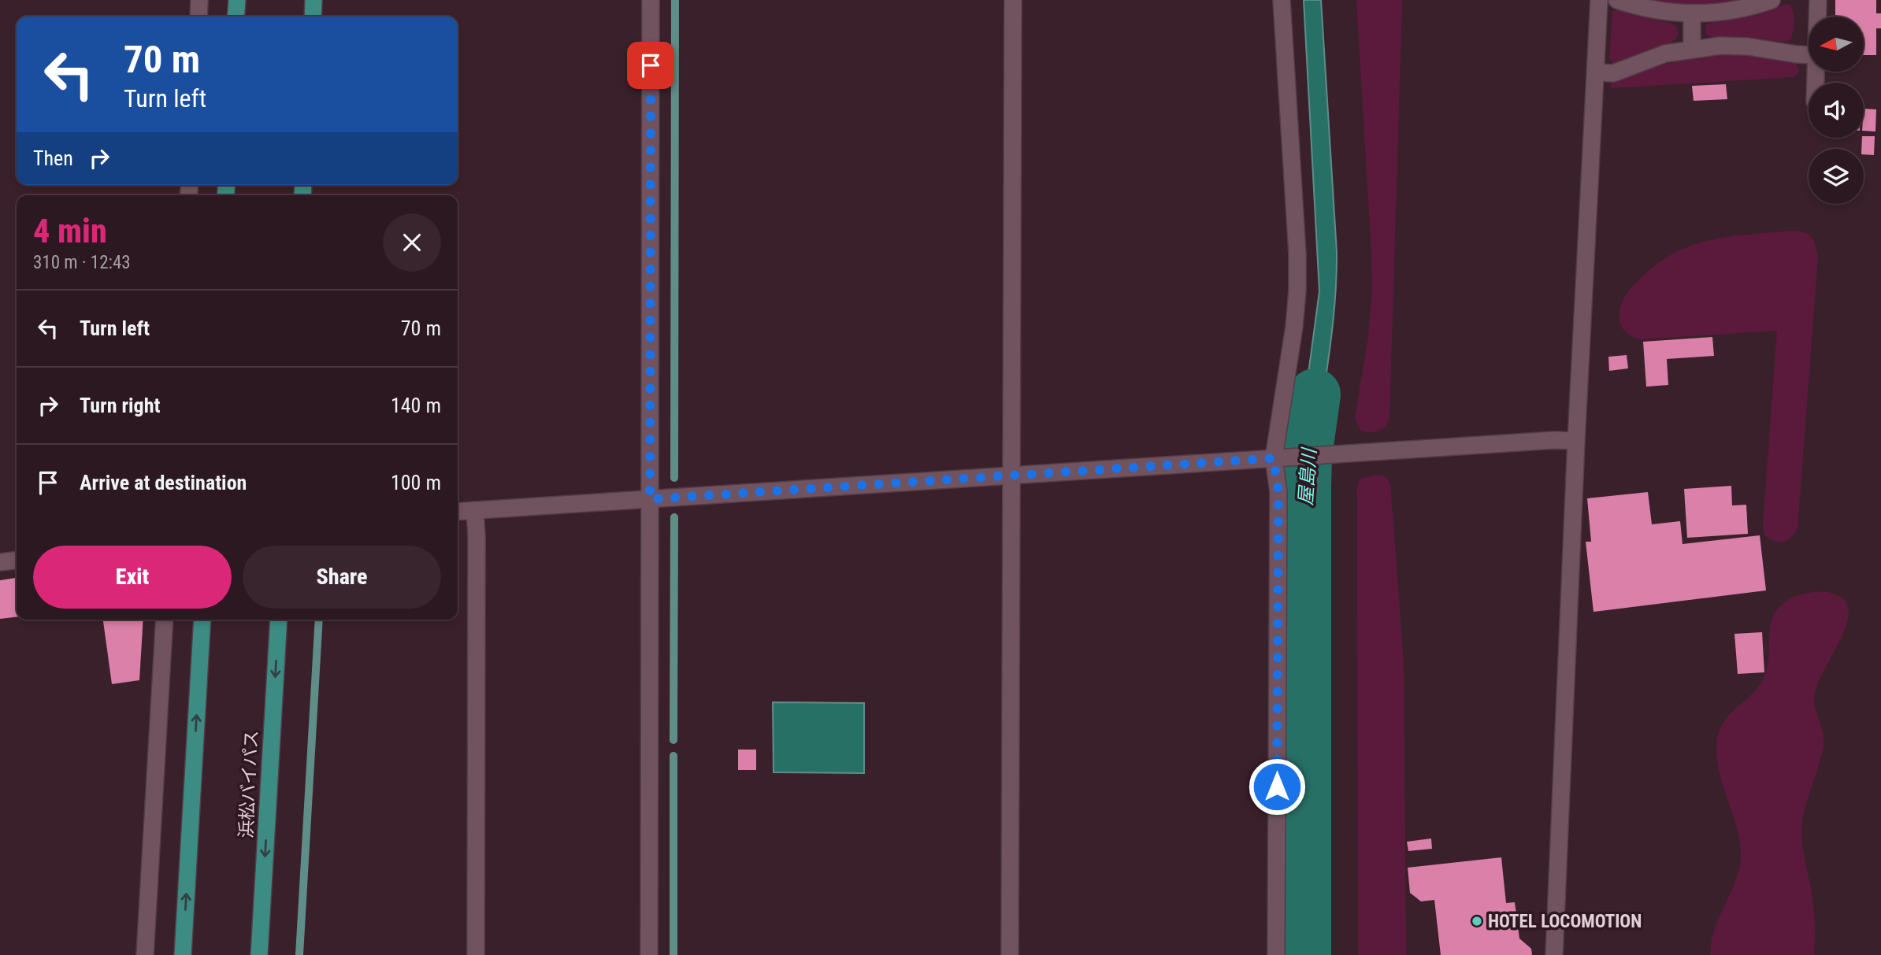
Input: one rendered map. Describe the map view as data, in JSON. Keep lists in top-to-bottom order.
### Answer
{
  "streets": {
    "highway": ["浜松バイパス"]
  },
  "water": ["屋島川"],
  "places": ["HOTEL LOCOMOTION"],
  "north": "left",
  "page": {
    "turn": ["70 m", "Turn left"],
    "then": "Then",
    "heading": ["4 min", "310 m · 12:43"],
    "list": [
      {
        "name": "Turn left",
        "value": "70 m"
      },
      {
        "name": "Turn right",
        "value": "140 m"
      },
      {
        "name": "Arrive at destination",
        "value": "100 m"
      }
    ],
    "buttons": ["Exit", "Share"]
  }
}
